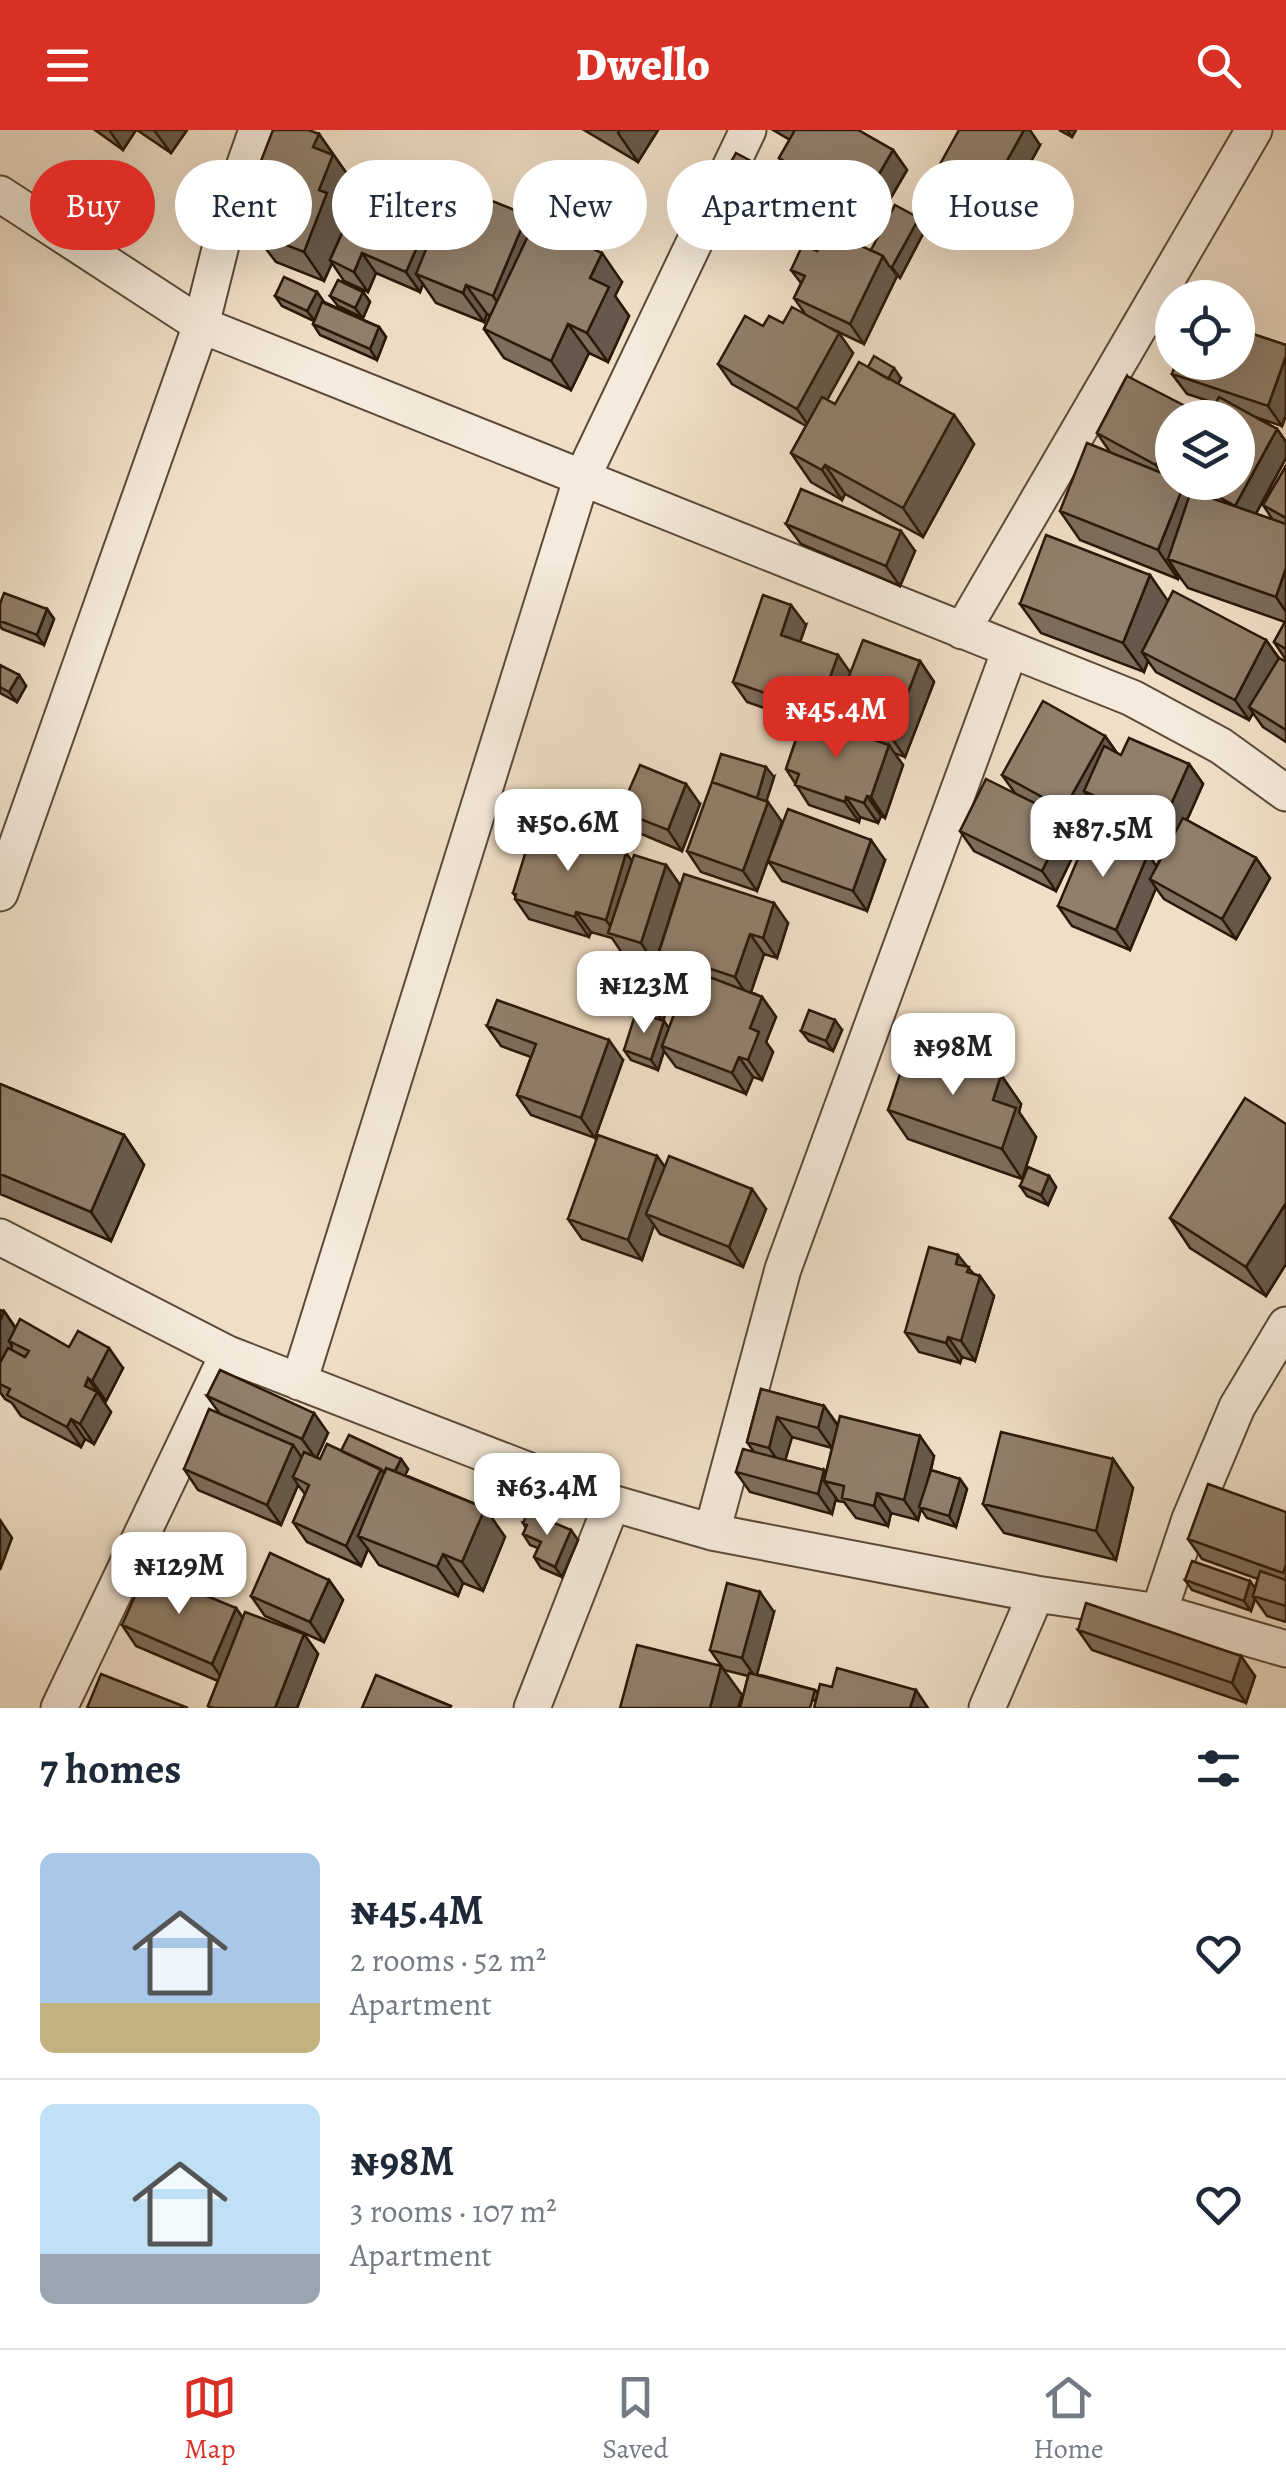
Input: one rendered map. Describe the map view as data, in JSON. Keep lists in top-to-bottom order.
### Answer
{
  "page": {
    "header": "Dwello",
    "chip": [
      "Buy",
      "Rent",
      "Filters",
      "New",
      "Apartment",
      "House"
    ],
    "price": [
      "₦45.4M",
      "₦50.6M",
      "₦87.5M",
      "₦123M",
      "₦98M",
      "₦63.4M",
      "₦129M"
    ],
    "heading": "7 homes",
    "list": [
      {
        "name": "₦45.4M",
        "note": "2 rooms · 52 m² · Apartment"
      },
      {
        "name": "₦98M",
        "note": "3 rooms · 107 m² · Apartment"
      }
    ],
    "tabs": ["Map", "Saved", "Home"]
  }
}
